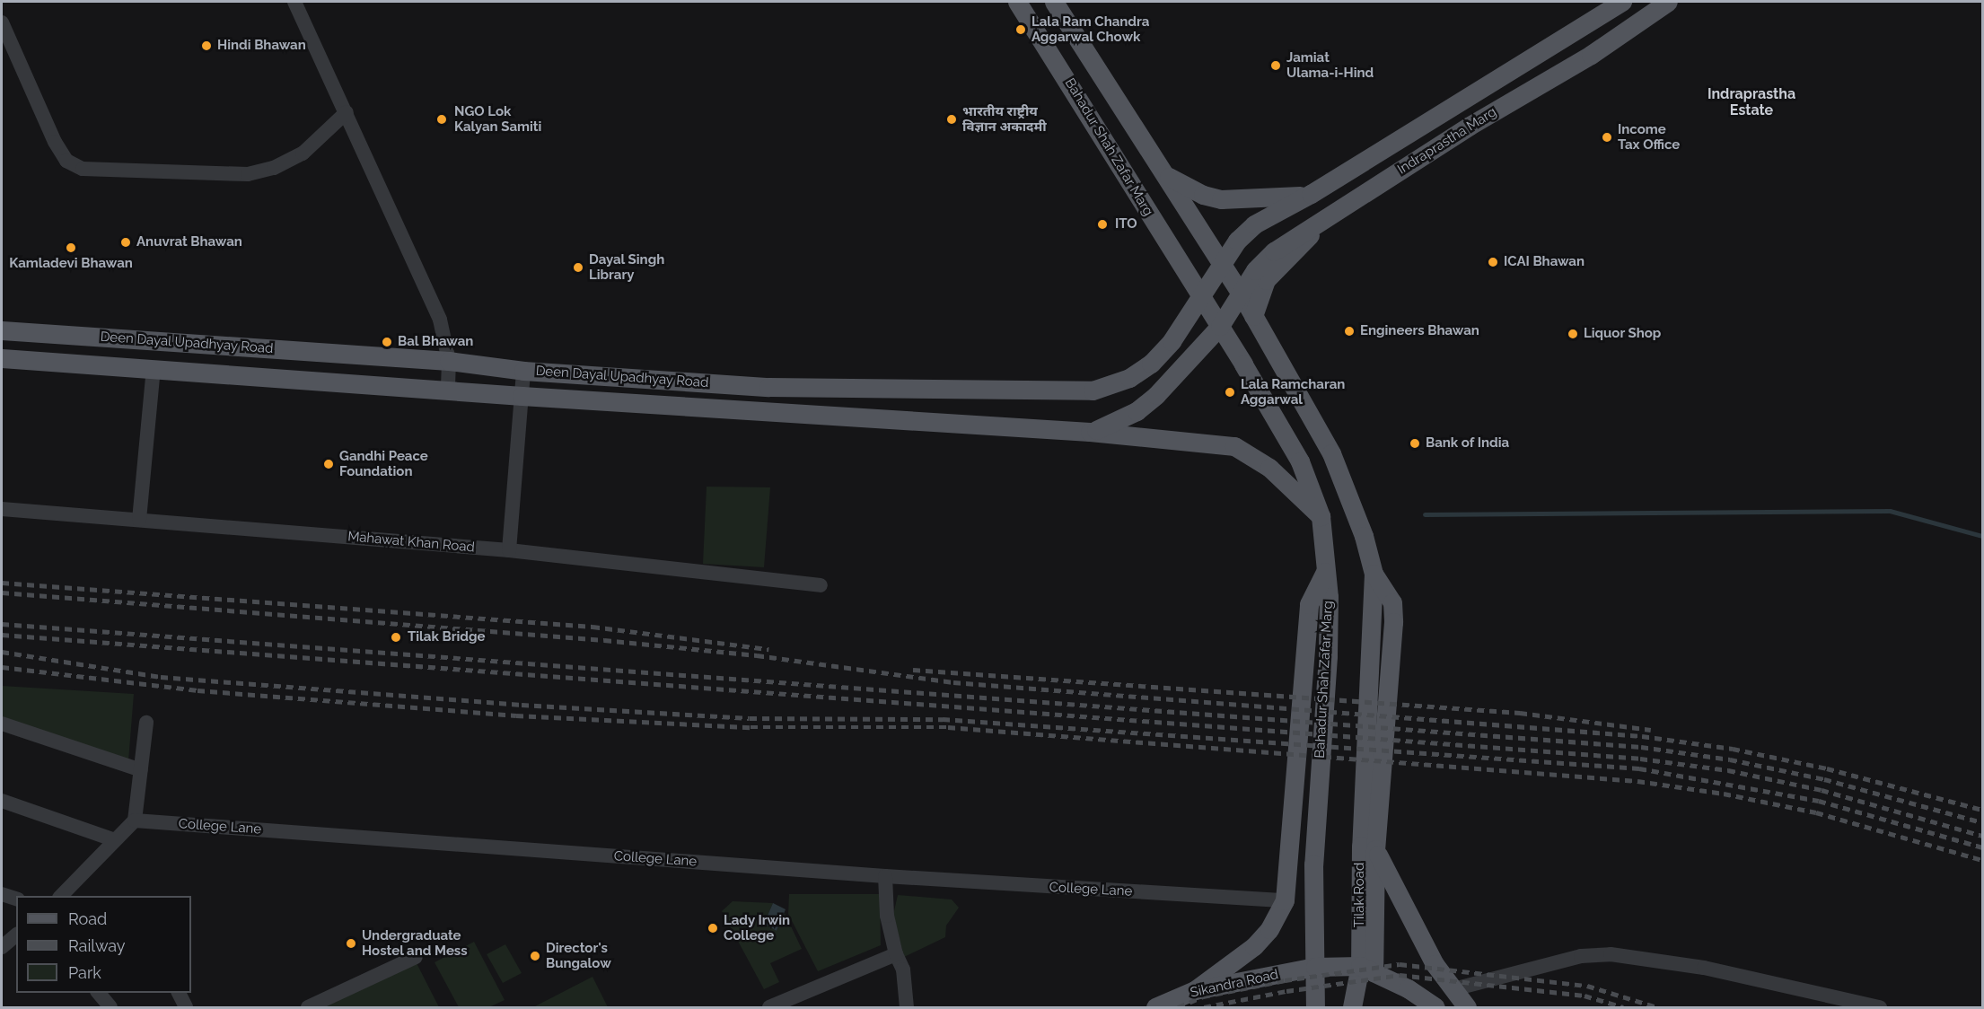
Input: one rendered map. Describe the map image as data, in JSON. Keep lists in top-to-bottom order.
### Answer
{
  "streets": {
    "main road": [
      "Indraprastha Marg",
      "Bahadur Shah Zafar Marg",
      "Deen Dayal Upadhyay Road",
      "Tilak Road",
      "Sikandra Road"
    ],
    "street": ["Mahawat Khan Road", "College Lane"]
  },
  "crossings": [
    ["Indraprastha Marg", "Bahadur Shah Zafar Marg"],
    ["Indraprastha Marg", "Deen Dayal Upadhyay Road"],
    ["Bahadur Shah Zafar Marg", "Deen Dayal Upadhyay Road"],
    ["Tilak Road", "Sikandra Road"]
  ],
  "districts": ["Indraprastha Estate"],
  "places": [
    "Lala Ram Chandra Aggarwal Chowk",
    "Hindi Bhawan",
    "Jamiat Ulama-i-Hind",
    "NGO Lok Kalyan Samiti",
    "भारतीय राष्ट्रीय विज्ञान अकादमी",
    "Income Tax Office",
    "ITO",
    "Anuvrat Bhawan",
    "Kamladevi Bhawan",
    "ICAI Bhawan",
    "Dayal Singh Library",
    "Engineers Bhawan",
    "Liquor Shop",
    "Bal Bhawan",
    "Lala Ramcharan Aggarwal",
    "Bank of India",
    "Gandhi Peace Foundation",
    "Tilak Bridge",
    "Lady Irwin College",
    "Undergraduate Hostel and Mess",
    "Director's Bungalow"
  ],
  "legend": ["Road", "Railway", "Park"]
}
